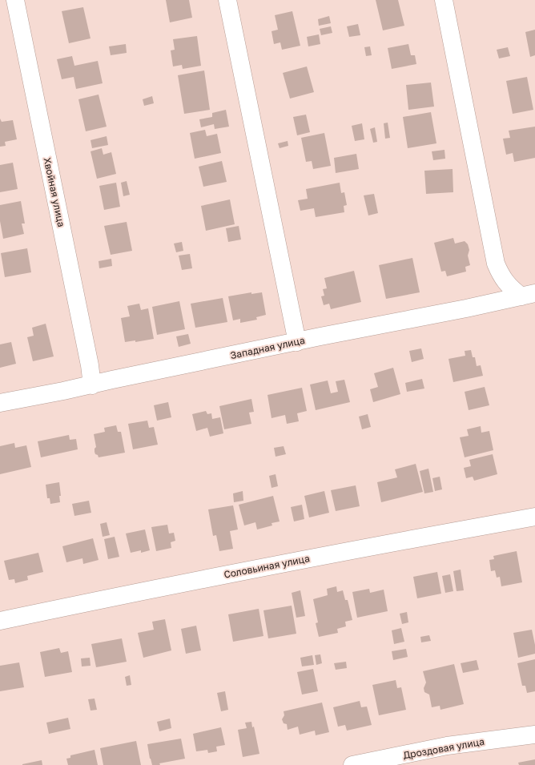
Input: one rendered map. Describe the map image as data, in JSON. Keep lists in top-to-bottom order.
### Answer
{
  "streets": {
    "street": [
      "Хвойная улица",
      "Западная улица",
      "Соловьиная улица",
      "Дроздовая улица"
    ]
  },
  "crossings": [
    ["Хвойная улица", "Западная улица"]
  ]
}
